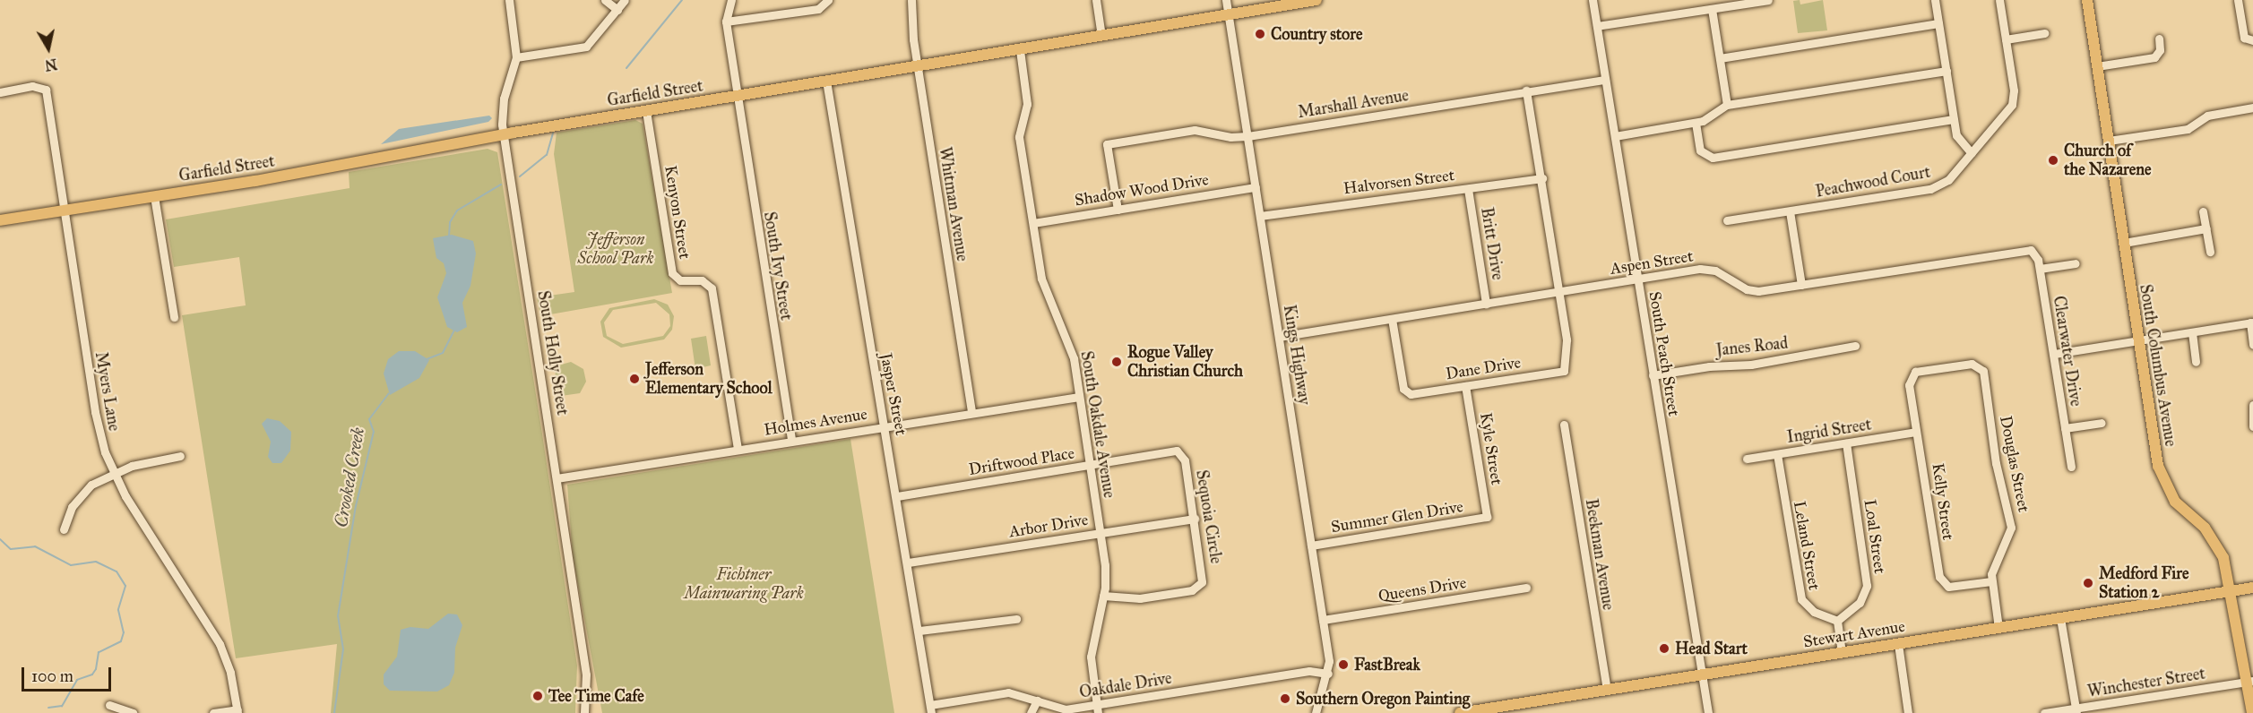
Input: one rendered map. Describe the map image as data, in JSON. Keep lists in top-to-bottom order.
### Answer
{
  "streets": {
    "main road": ["Garfield Street", "South Columbus Avenue", "Stewart Avenue"],
    "street": [
      "Marshall Avenue",
      "Halvorsen Street",
      "Peachwood Court",
      "Shadow Wood Drive",
      "Whitman Avenue",
      "Kenyon Street",
      "Britt Drive",
      "Aspen Street",
      "South Ivy Street",
      "Janes Road",
      "Clearwater Drive",
      "South Holly Street",
      "South Peach Street",
      "Kings Highway",
      "Dane Drive",
      "Myers Lane",
      "Jasper Street",
      "Holmes Avenue",
      "South Oakdale Avenue",
      "Ingrid Street",
      "Kyle Street",
      "Driftwood Place",
      "Douglas Street",
      "Kelly Street",
      "Sequoia Circle",
      "Summer Glen Drive",
      "Arbor Drive",
      "Loal Street",
      "Leland Street",
      "Beekman Avenue",
      "Queens Drive",
      "Winchester Street",
      "Oakdale Drive"
    ]
  },
  "crossings": [
    ["Garfield Street", "Whitman Avenue"],
    ["Garfield Street", "Kenyon Street"],
    ["Garfield Street", "South Ivy Street"],
    ["Garfield Street", "South Holly Street"],
    ["Garfield Street", "Kings Highway"],
    ["Garfield Street", "Myers Lane"],
    ["Garfield Street", "Jasper Street"],
    ["Garfield Street", "South Oakdale Avenue"],
    ["Marshall Avenue", "Shadow Wood Drive"],
    ["Marshall Avenue", "South Peach Street"],
    ["Marshall Avenue", "Kings Highway"],
    ["Halvorsen Street", "Britt Drive"],
    ["Halvorsen Street", "Kings Highway"],
    ["Shadow Wood Drive", "Kings Highway"],
    ["Shadow Wood Drive", "South Oakdale Avenue"],
    ["Whitman Avenue", "Holmes Avenue"],
    ["Kenyon Street", "Holmes Avenue"],
    ["Britt Drive", "Aspen Street"],
    ["Aspen Street", "Clearwater Drive"],
    ["Aspen Street", "South Peach Street"],
    ["Aspen Street", "Kings Highway"],
    ["Aspen Street", "Dane Drive"],
    ["South Ivy Street", "Holmes Avenue"],
    ["Janes Road", "South Peach Street"],
    ["South Holly Street", "Holmes Avenue"],
    ["South Peach Street", "Stewart Avenue"],
    ["Kings Highway", "Summer Glen Drive"],
    ["Kings Highway", "Queens Drive"],
    ["Kings Highway", "Oakdale Drive"],
    ["South Columbus Avenue", "Stewart Avenue"],
    ["South Columbus Avenue", "Winchester Street"],
    ["Dane Drive", "Kyle Street"],
    ["Jasper Street", "Holmes Avenue"],
    ["Jasper Street", "Driftwood Place"],
    ["Jasper Street", "Arbor Drive"],
    ["Jasper Street", "Oakdale Drive"],
    ["Holmes Avenue", "South Oakdale Avenue"],
    ["South Oakdale Avenue", "Driftwood Place"],
    ["South Oakdale Avenue", "Sequoia Circle"],
    ["South Oakdale Avenue", "Arbor Drive"],
    ["South Oakdale Avenue", "Oakdale Drive"],
    ["Ingrid Street", "Kelly Street"],
    ["Ingrid Street", "Loal Street"],
    ["Ingrid Street", "Leland Street"],
    ["Kyle Street", "Summer Glen Drive"],
    ["Driftwood Place", "Sequoia Circle"],
    ["Douglas Street", "Kelly Street"],
    ["Douglas Street", "Stewart Avenue"],
    ["Sequoia Circle", "Arbor Drive"],
    ["Loal Street", "Leland Street"],
    ["Beekman Avenue", "Stewart Avenue"]
  ],
  "water": ["Crooked Creek"],
  "parks": ["Jefferson School Park", "Fichtner Mainwaring Park"],
  "places": [
    "Country store",
    "Church of the Nazarene",
    "Rogue Valley Christian Church",
    "Jefferson Elementary School",
    "Medford Fire Station 2",
    "Head Start",
    "FastBreak",
    "Tee Time Cafe",
    "Southern Oregon Painting"
  ],
  "scale_bar": "100 m",
  "north": "bottom"
}
